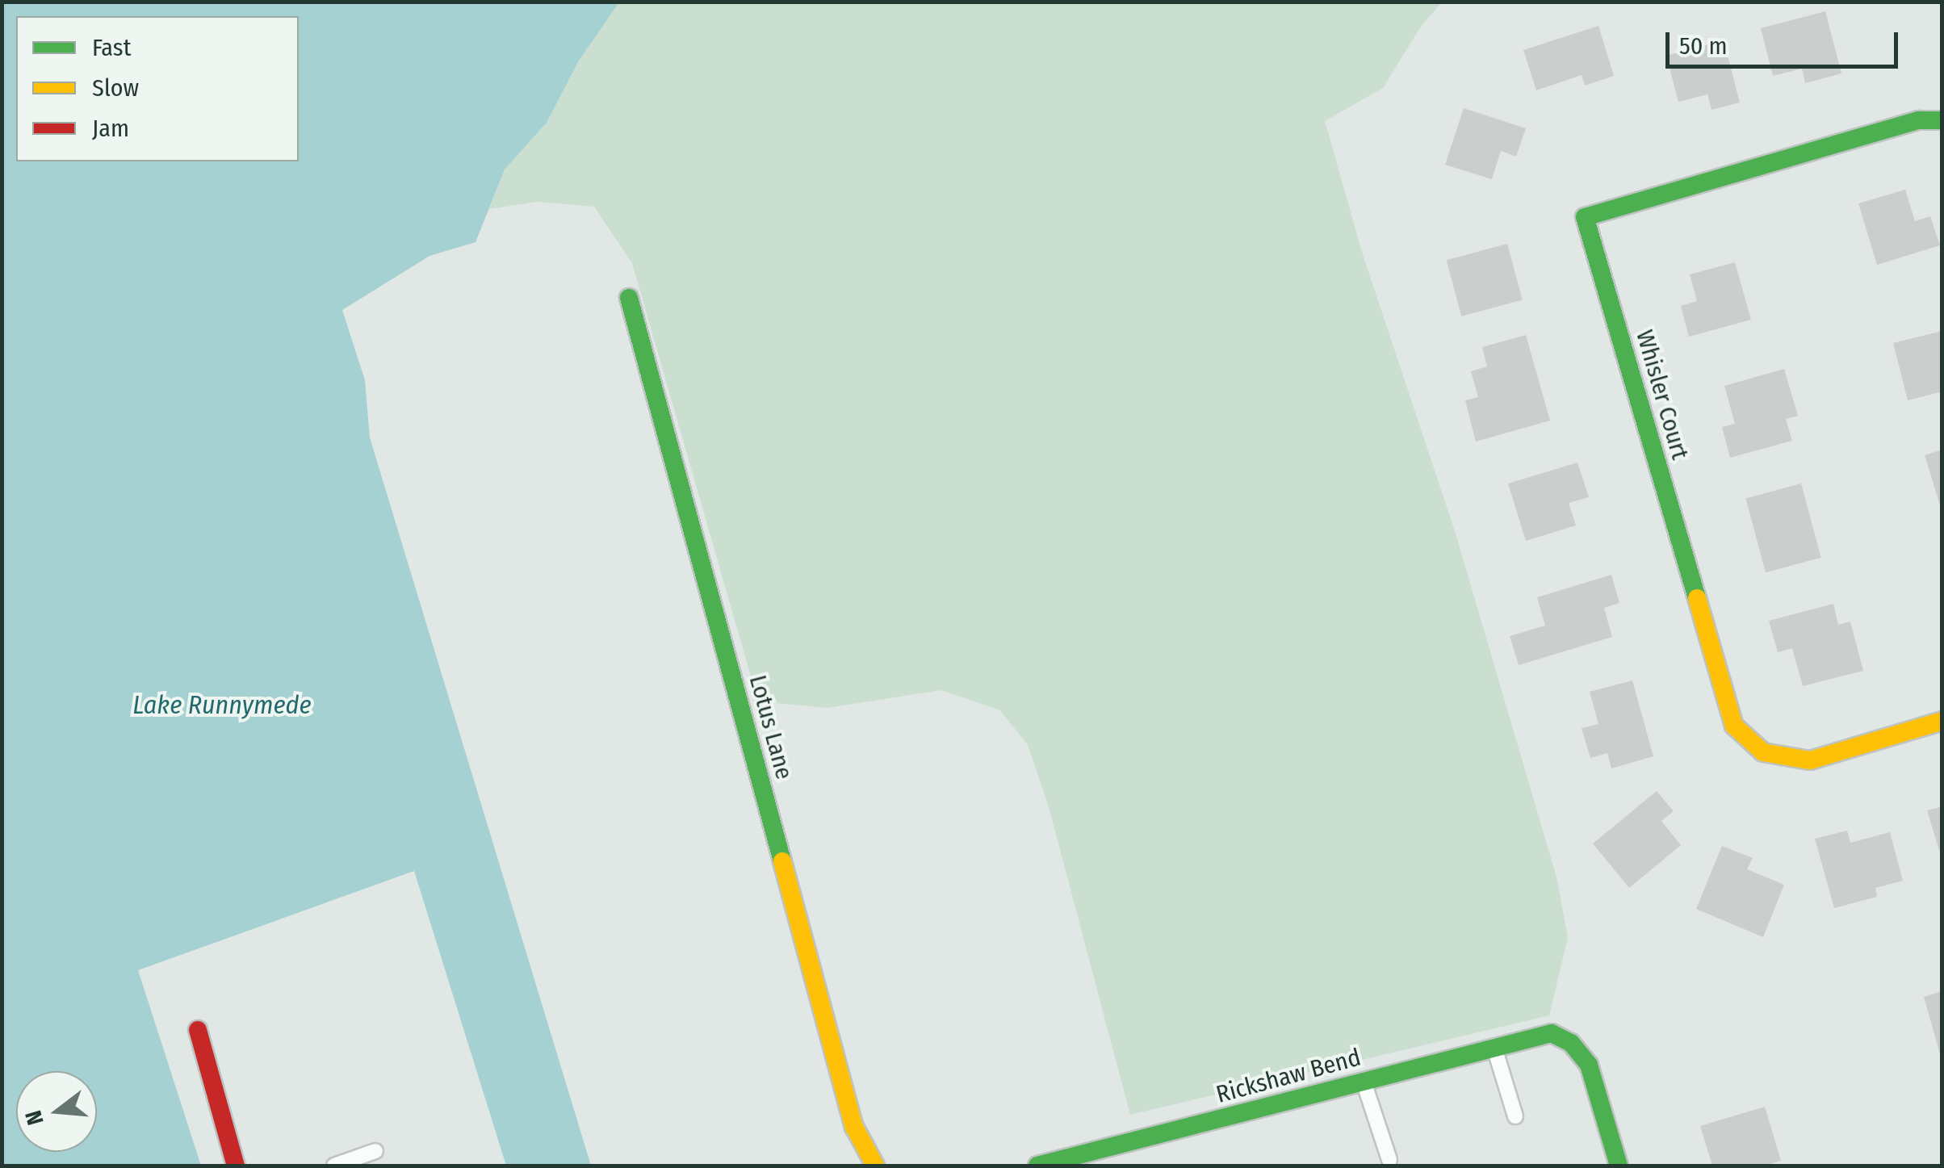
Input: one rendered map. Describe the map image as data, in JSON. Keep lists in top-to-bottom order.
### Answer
{
  "streets": {
    "street": ["Whisler Court", "Lotus Lane", "Rickshaw Bend"]
  },
  "water": ["Lake Runnymede"],
  "legend": ["Fast", "Slow", "Jam"],
  "scale_bar": "50 m",
  "north": "left"
}
